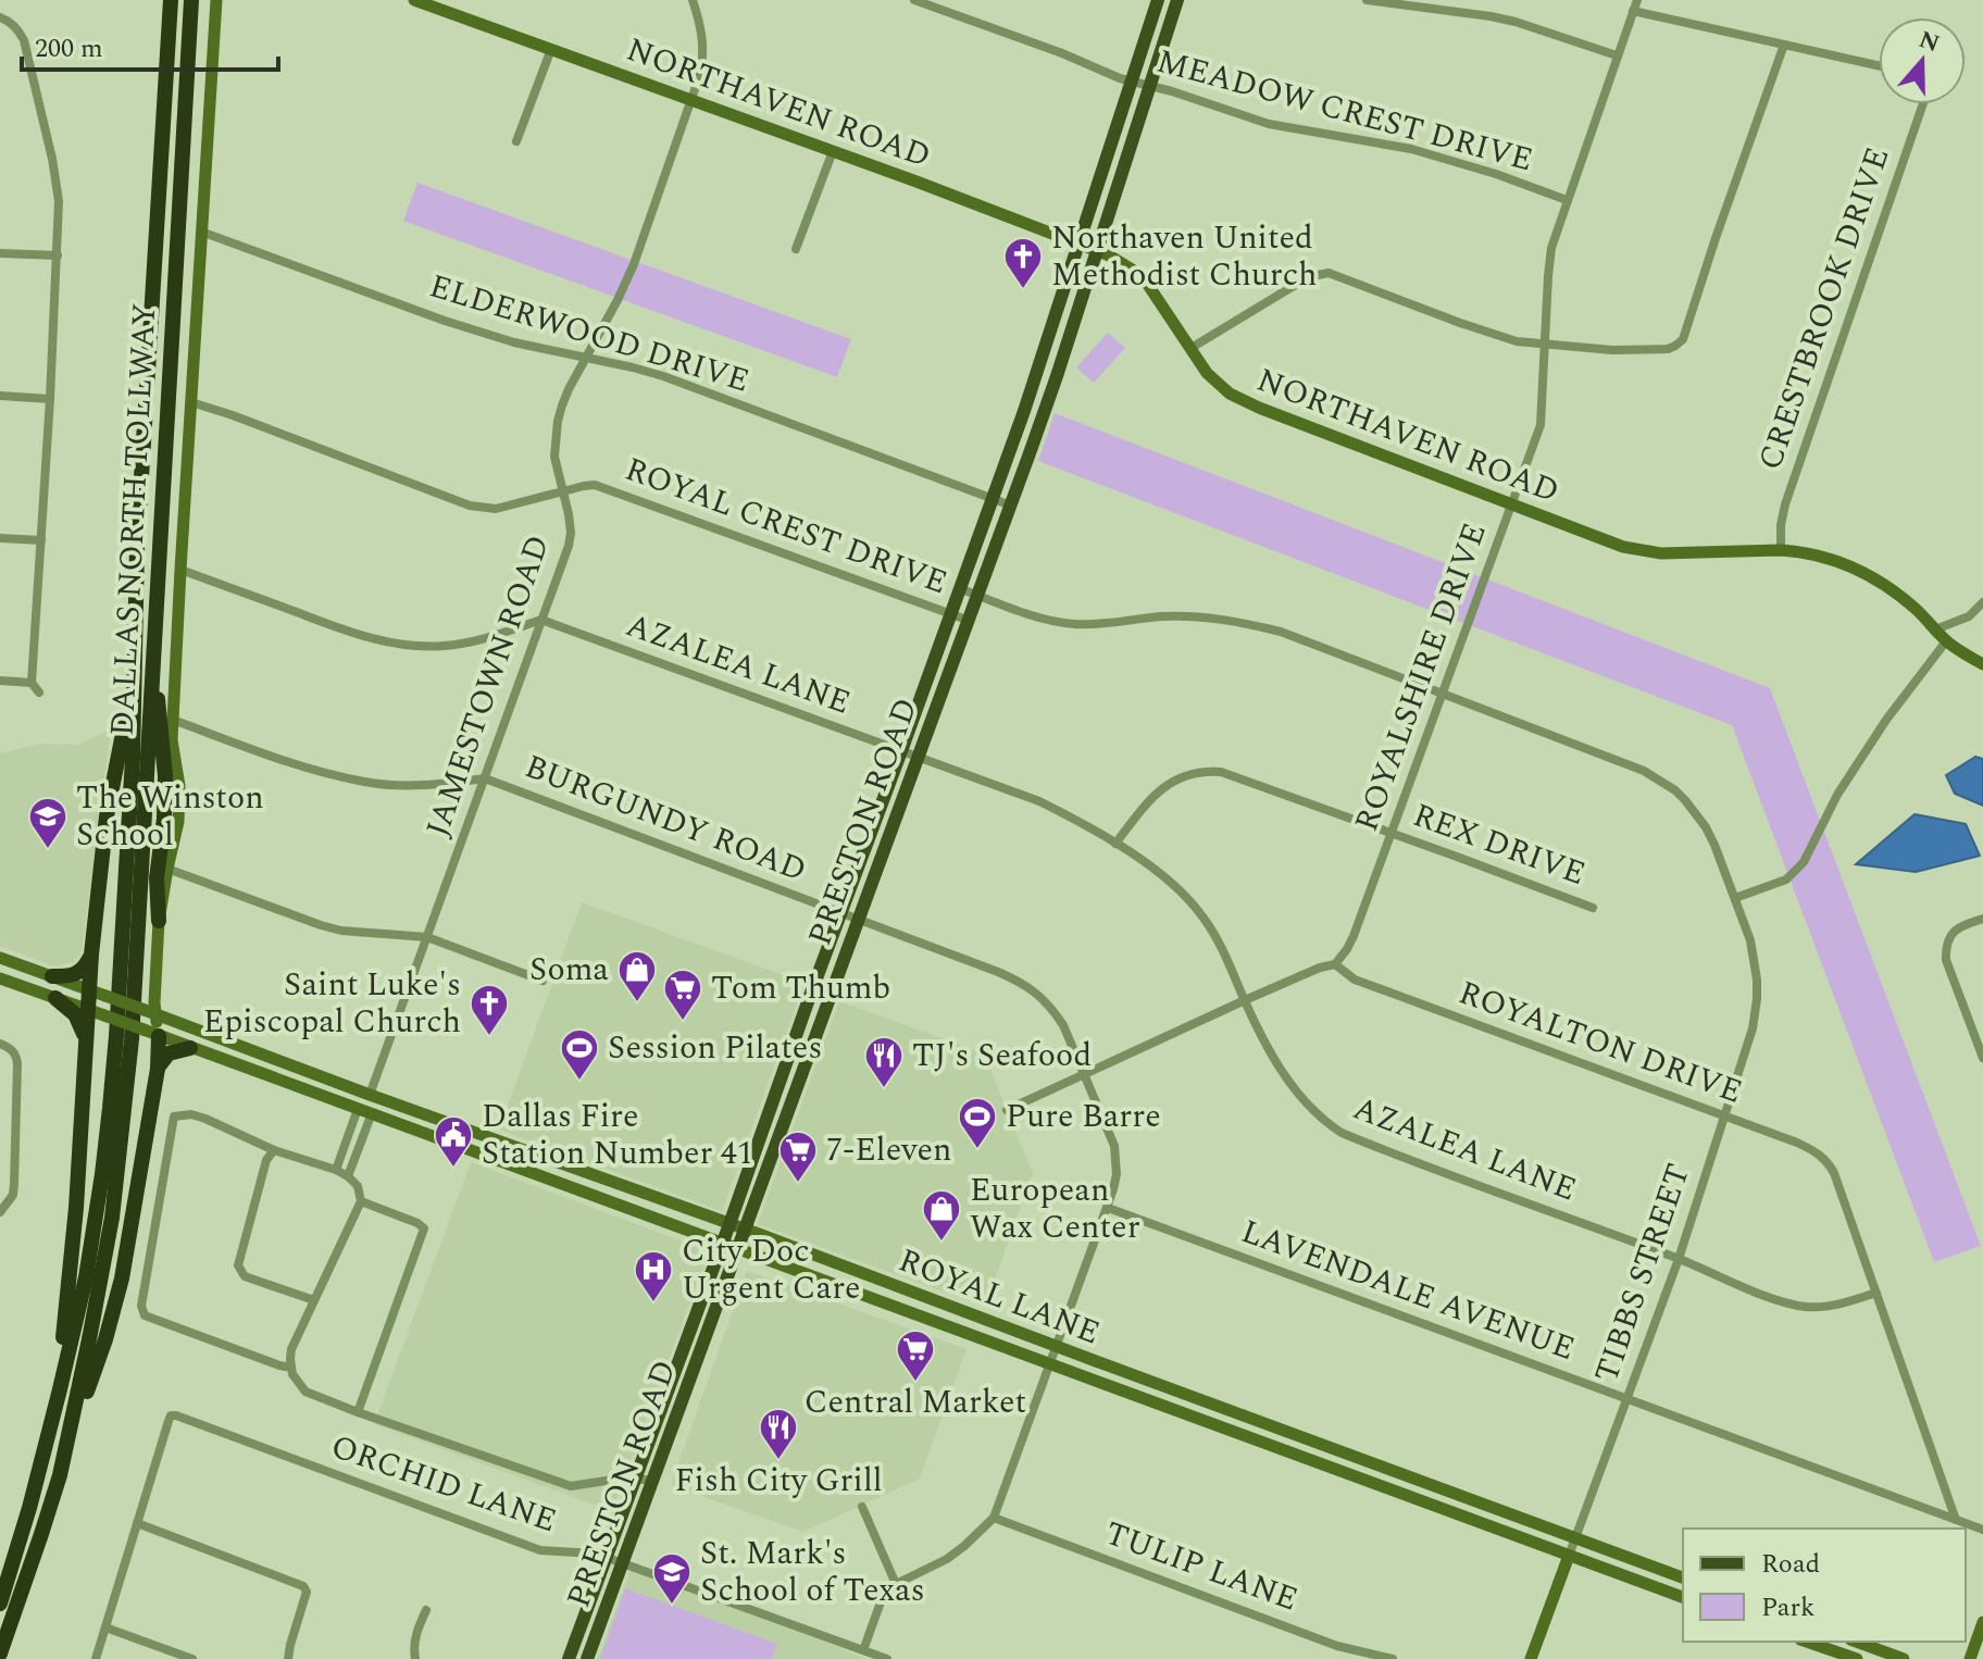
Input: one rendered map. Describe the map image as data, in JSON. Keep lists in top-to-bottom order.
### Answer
{
  "streets": {
    "highway": ["DALLAS NORTH TOLLWAY"],
    "main road": [
      "NORTHAVEN ROAD",
      "PRESTON ROAD",
      "TIBBS STREET",
      "ROYAL LANE"
    ],
    "street": [
      "MEADOW CREST DRIVE",
      "CRESTBROOK DRIVE",
      "ELDERWOOD DRIVE",
      "ROYAL CREST DRIVE",
      "AZALEA LANE",
      "ROYALSHIRE DRIVE",
      "JAMESTOWN ROAD",
      "BURGUNDY ROAD",
      "REX DRIVE",
      "ROYALTON DRIVE",
      "LAVENDALE AVENUE",
      "ORCHID LANE",
      "TULIP LANE"
    ]
  },
  "crossings": [
    ["NORTHAVEN ROAD", "CRESTBROOK DRIVE"],
    ["NORTHAVEN ROAD", "ROYALSHIRE DRIVE"],
    ["NORTHAVEN ROAD", "JAMESTOWN ROAD"],
    ["NORTHAVEN ROAD", "PRESTON ROAD"],
    ["MEADOW CREST DRIVE", "ROYALSHIRE DRIVE"],
    ["MEADOW CREST DRIVE", "PRESTON ROAD"],
    ["ELDERWOOD DRIVE", "JAMESTOWN ROAD"],
    ["ELDERWOOD DRIVE", "PRESTON ROAD"],
    ["ROYAL CREST DRIVE", "ROYALSHIRE DRIVE"],
    ["ROYAL CREST DRIVE", "JAMESTOWN ROAD"],
    ["ROYAL CREST DRIVE", "PRESTON ROAD"],
    ["ROYAL CREST DRIVE", "TIBBS STREET"],
    ["AZALEA LANE", "JAMESTOWN ROAD"],
    ["AZALEA LANE", "PRESTON ROAD"],
    ["AZALEA LANE", "REX DRIVE"],
    ["AZALEA LANE", "ROYALTON DRIVE"],
    ["AZALEA LANE", "TIBBS STREET"],
    ["ROYALSHIRE DRIVE", "REX DRIVE"],
    ["ROYALSHIRE DRIVE", "ROYALTON DRIVE"],
    ["JAMESTOWN ROAD", "BURGUNDY ROAD"],
    ["JAMESTOWN ROAD", "ROYAL LANE"],
    ["BURGUNDY ROAD", "PRESTON ROAD"],
    ["BURGUNDY ROAD", "LAVENDALE AVENUE"],
    ["BURGUNDY ROAD", "ROYAL LANE"],
    ["BURGUNDY ROAD", "TULIP LANE"],
    ["PRESTON ROAD", "ROYAL LANE"],
    ["PRESTON ROAD", "ORCHID LANE"],
    ["ROYALTON DRIVE", "TIBBS STREET"],
    ["ROYALTON DRIVE", "LAVENDALE AVENUE"],
    ["TIBBS STREET", "LAVENDALE AVENUE"],
    ["TIBBS STREET", "ROYAL LANE"]
  ],
  "places": {
    "church": ["Northaven United Methodist Church", "Saint Luke's Episcopal Church"],
    "school or university": ["The Winston School", "St. Mark's School of Texas"],
    "shop": ["Soma", "European Wax Center"],
    "supermarket": ["Tom Thumb", "7-Eleven", "Central Market"],
    "sports": ["Session Pilates", "Pure Barre"],
    "restaurant": ["TJ's Seafood", "Fish City Grill"],
    "public building": ["Dallas Fire Station Number 41"],
    "hospital": ["City Doc Urgent Care"]
  },
  "legend": ["Road", "Park"],
  "scale_bar": "200 m",
  "north": "top"
}
